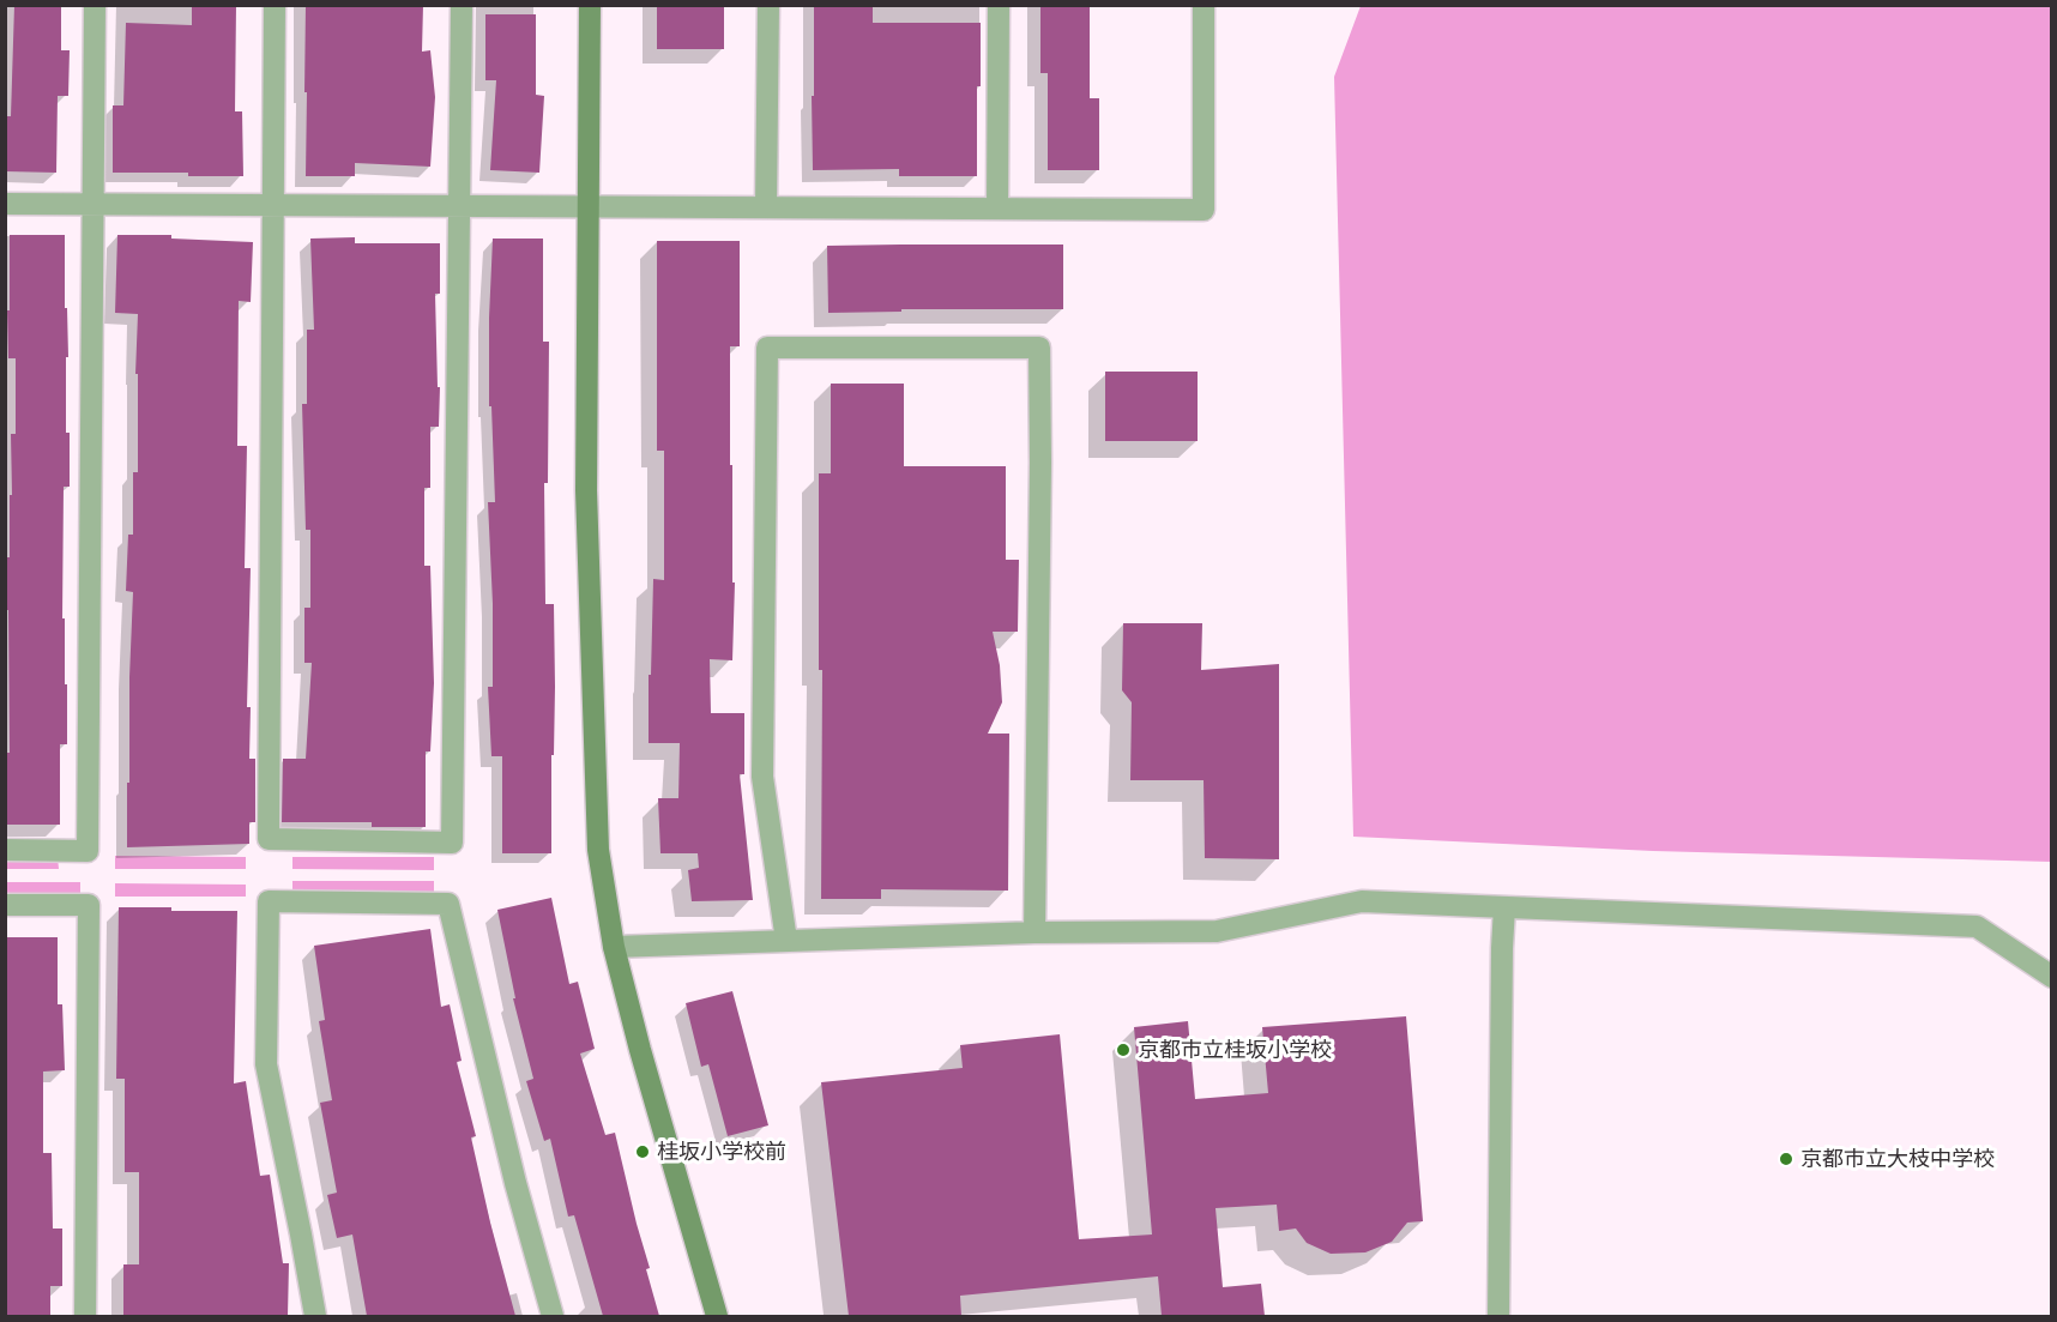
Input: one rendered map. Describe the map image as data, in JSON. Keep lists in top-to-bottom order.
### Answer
{
  "places": ["京都市立桂坂小学校", "桂坂小学校前", "京都市立大枝中学校"]
}
